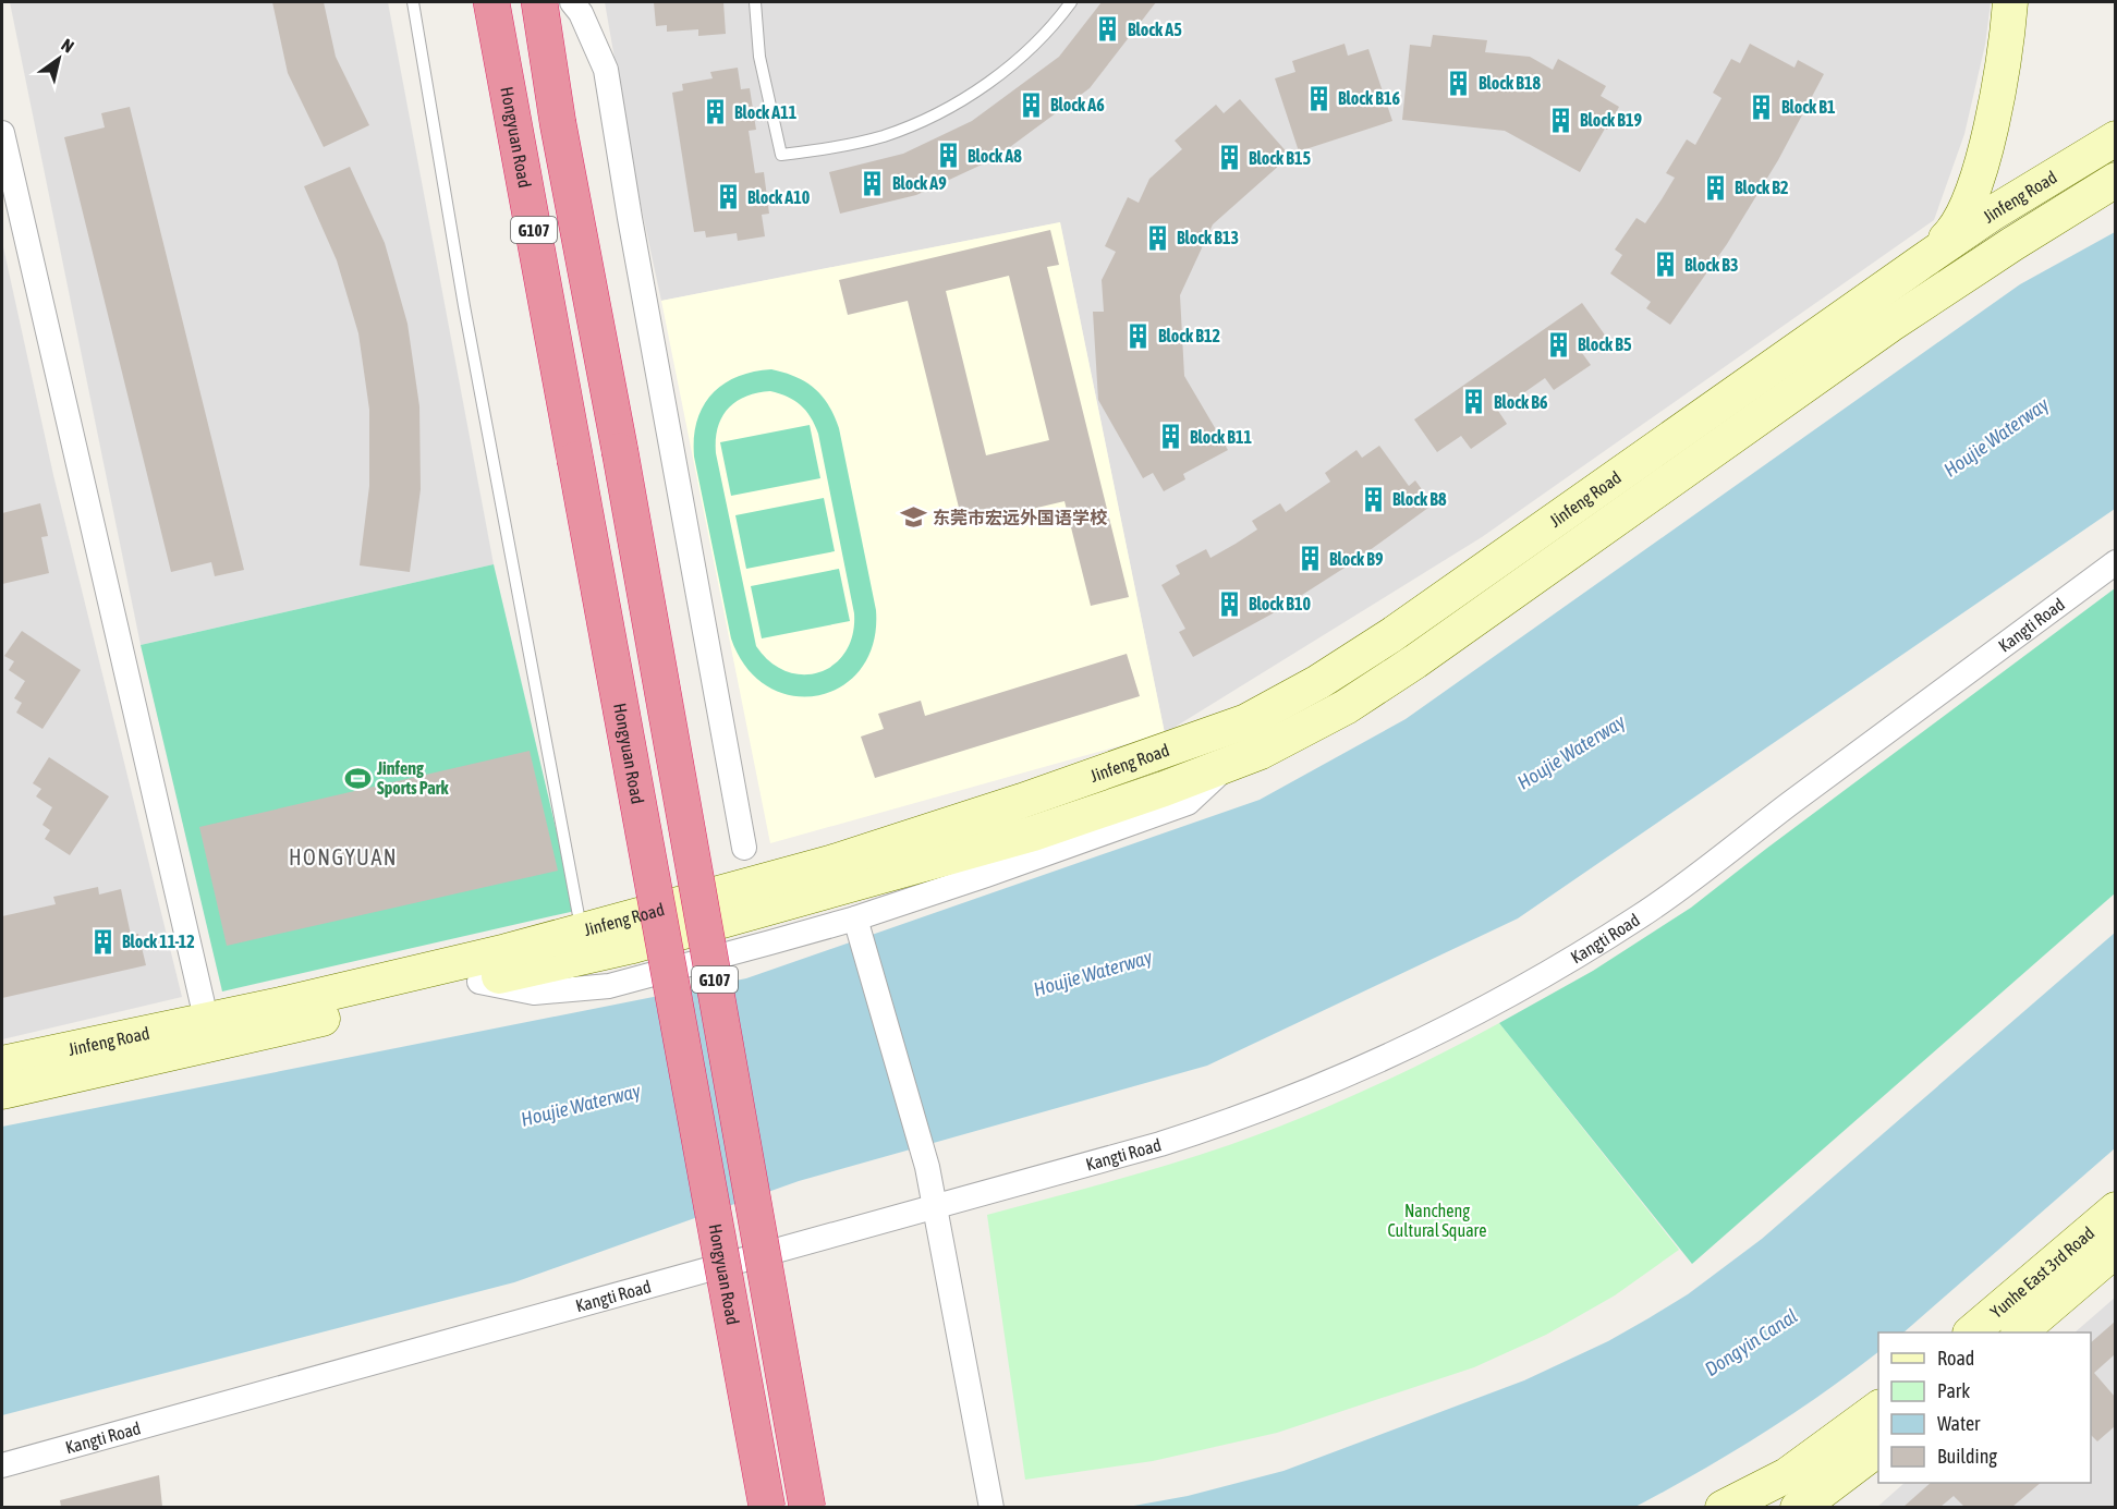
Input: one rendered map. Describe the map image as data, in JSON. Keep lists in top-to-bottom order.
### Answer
{
  "streets": {
    "highway": ["Hongyuan Road", "G107"],
    "street": ["Jinfeng Road", "Kangti Road", "Yunhe East 3rd Road"]
  },
  "districts": ["HONGYUAN"],
  "water": ["Houjie Waterway", "Dongyin Canal"],
  "parks": ["Nancheng Cultural Square"],
  "places": {
    "building": [
      "Block A5",
      "Block B18",
      "Block B16",
      "Block A6",
      "Block B1",
      "Block A11",
      "Block B19",
      "Block A8",
      "Block B15",
      "Block A9",
      "Block B2",
      "Block A10",
      "Block B13",
      "Block B3",
      "Block B12",
      "Block B5",
      "Block B6",
      "Block B11",
      "Block B8",
      "Block B9",
      "Block B10",
      "Block 11-12"
    ],
    "school or university": ["东莞市宏远外国语学校"],
    "sports": ["Jinfeng Sports Park"]
  },
  "legend": [
    "Road",
    "Park",
    "Water",
    "Building"
  ],
  "north": "top right"
}
